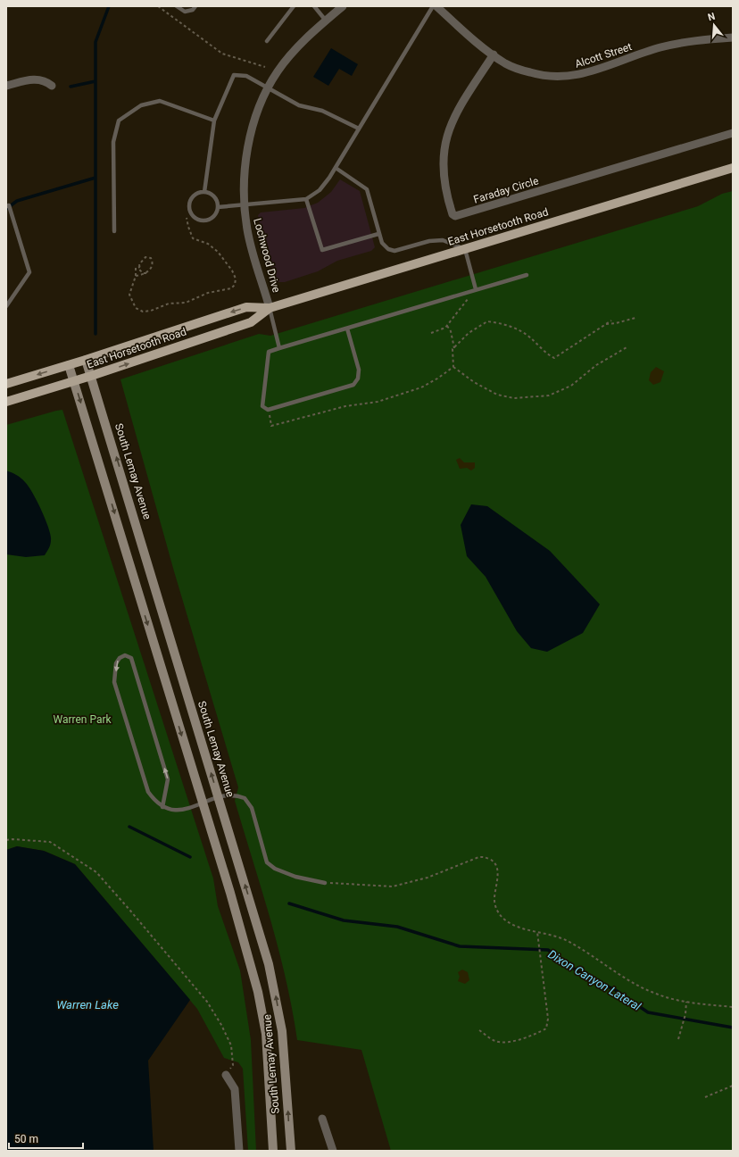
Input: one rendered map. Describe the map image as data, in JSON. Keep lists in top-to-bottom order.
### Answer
{
  "streets": {
    "main road": ["East Horsetooth Road", "South Lemay Avenue"],
    "street": ["Alcott Street", "Faraday Circle", "Lochwood Drive"]
  },
  "crossings": [
    ["Alcott Street", "Faraday Circle"],
    ["East Horsetooth Road", "Lochwood Drive"],
    ["East Horsetooth Road", "South Lemay Avenue"]
  ],
  "water": ["Dixon Canyon Lateral", "Warren Lake"],
  "parks": ["Warren Park"],
  "scale_bar": "50 m",
  "north": "top"
}
